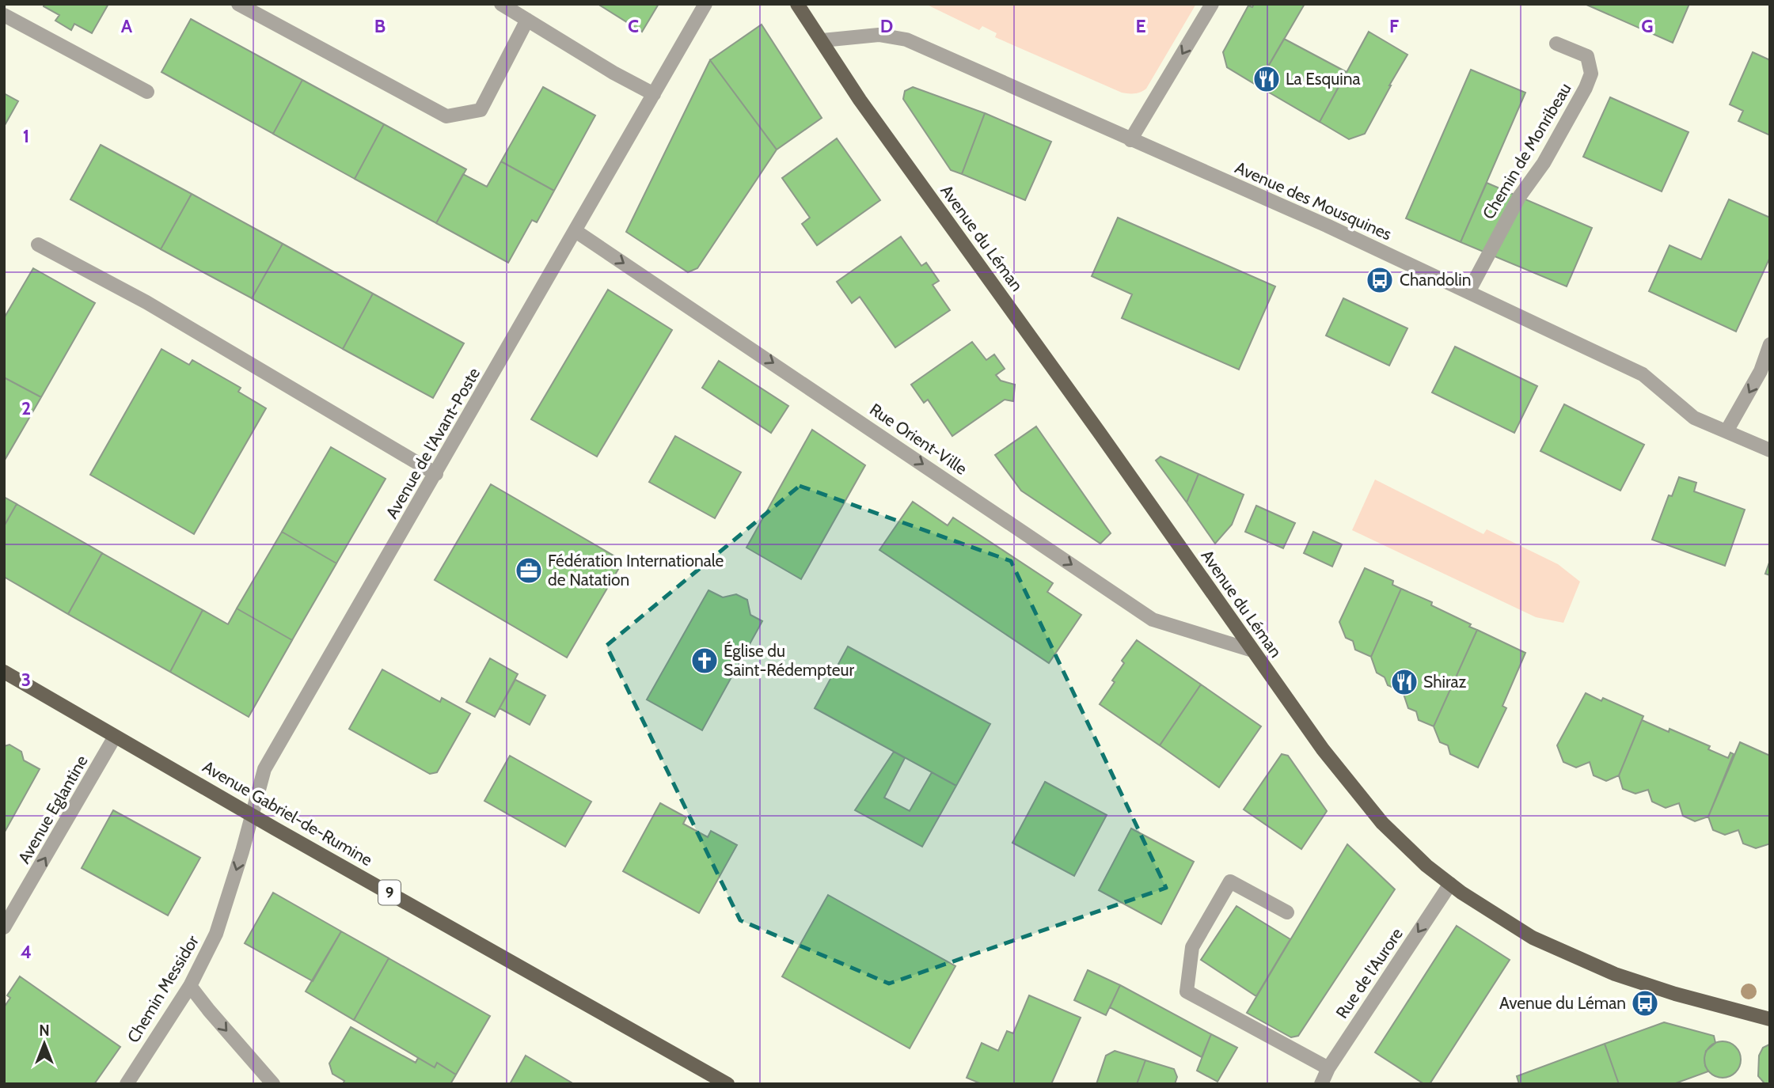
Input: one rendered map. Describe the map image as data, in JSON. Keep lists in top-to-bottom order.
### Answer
{
  "streets": {
    "main road": ["Avenue du Léman", "Avenue Gabriel-de-Rumine", "9"],
    "street": [
      "Chemin de Monribeau",
      "Avenue des Mousquines",
      "Rue Orient-Ville",
      "Avenue de l'Avant-Poste",
      "Avenue Eglantine",
      "Rue de l'Aurore",
      "Chemin Messidor"
    ]
  },
  "crossings": [
    ["Chemin de Monribeau", "Avenue des Mousquines"],
    ["Avenue des Mousquines", "Avenue du Léman"],
    ["Avenue du Léman", "Rue Orient-Ville"],
    ["Avenue du Léman", "Rue de l'Aurore"],
    ["Rue Orient-Ville", "Avenue de l'Avant-Poste"],
    ["Avenue de l'Avant-Poste", "Avenue Gabriel-de-Rumine"],
    ["Avenue de l'Avant-Poste", "Chemin Messidor"],
    ["Avenue Eglantine", "Avenue Gabriel-de-Rumine"],
    ["Avenue Gabriel-de-Rumine", "Chemin Messidor"]
  ],
  "one_way": [
    "Rue Orient-Ville",
    "Avenue Eglantine",
    "Rue de l'Aurore",
    "Chemin Messidor"
  ],
  "places": {
    "restaurant": ["La Esquina", "Shiraz"],
    "bus stop": ["Chandolin", "Avenue du Léman"],
    "office": ["Fédération Internationale de Natation"],
    "church": ["Église du Saint-Rédempteur"]
  },
  "north": "top",
  "grid": {
    "columns": [
      "A",
      "B",
      "C",
      "D",
      "E",
      "F",
      "G"
    ],
    "rows": [
      "1",
      "2",
      "3",
      "4"
    ]
  }
}
